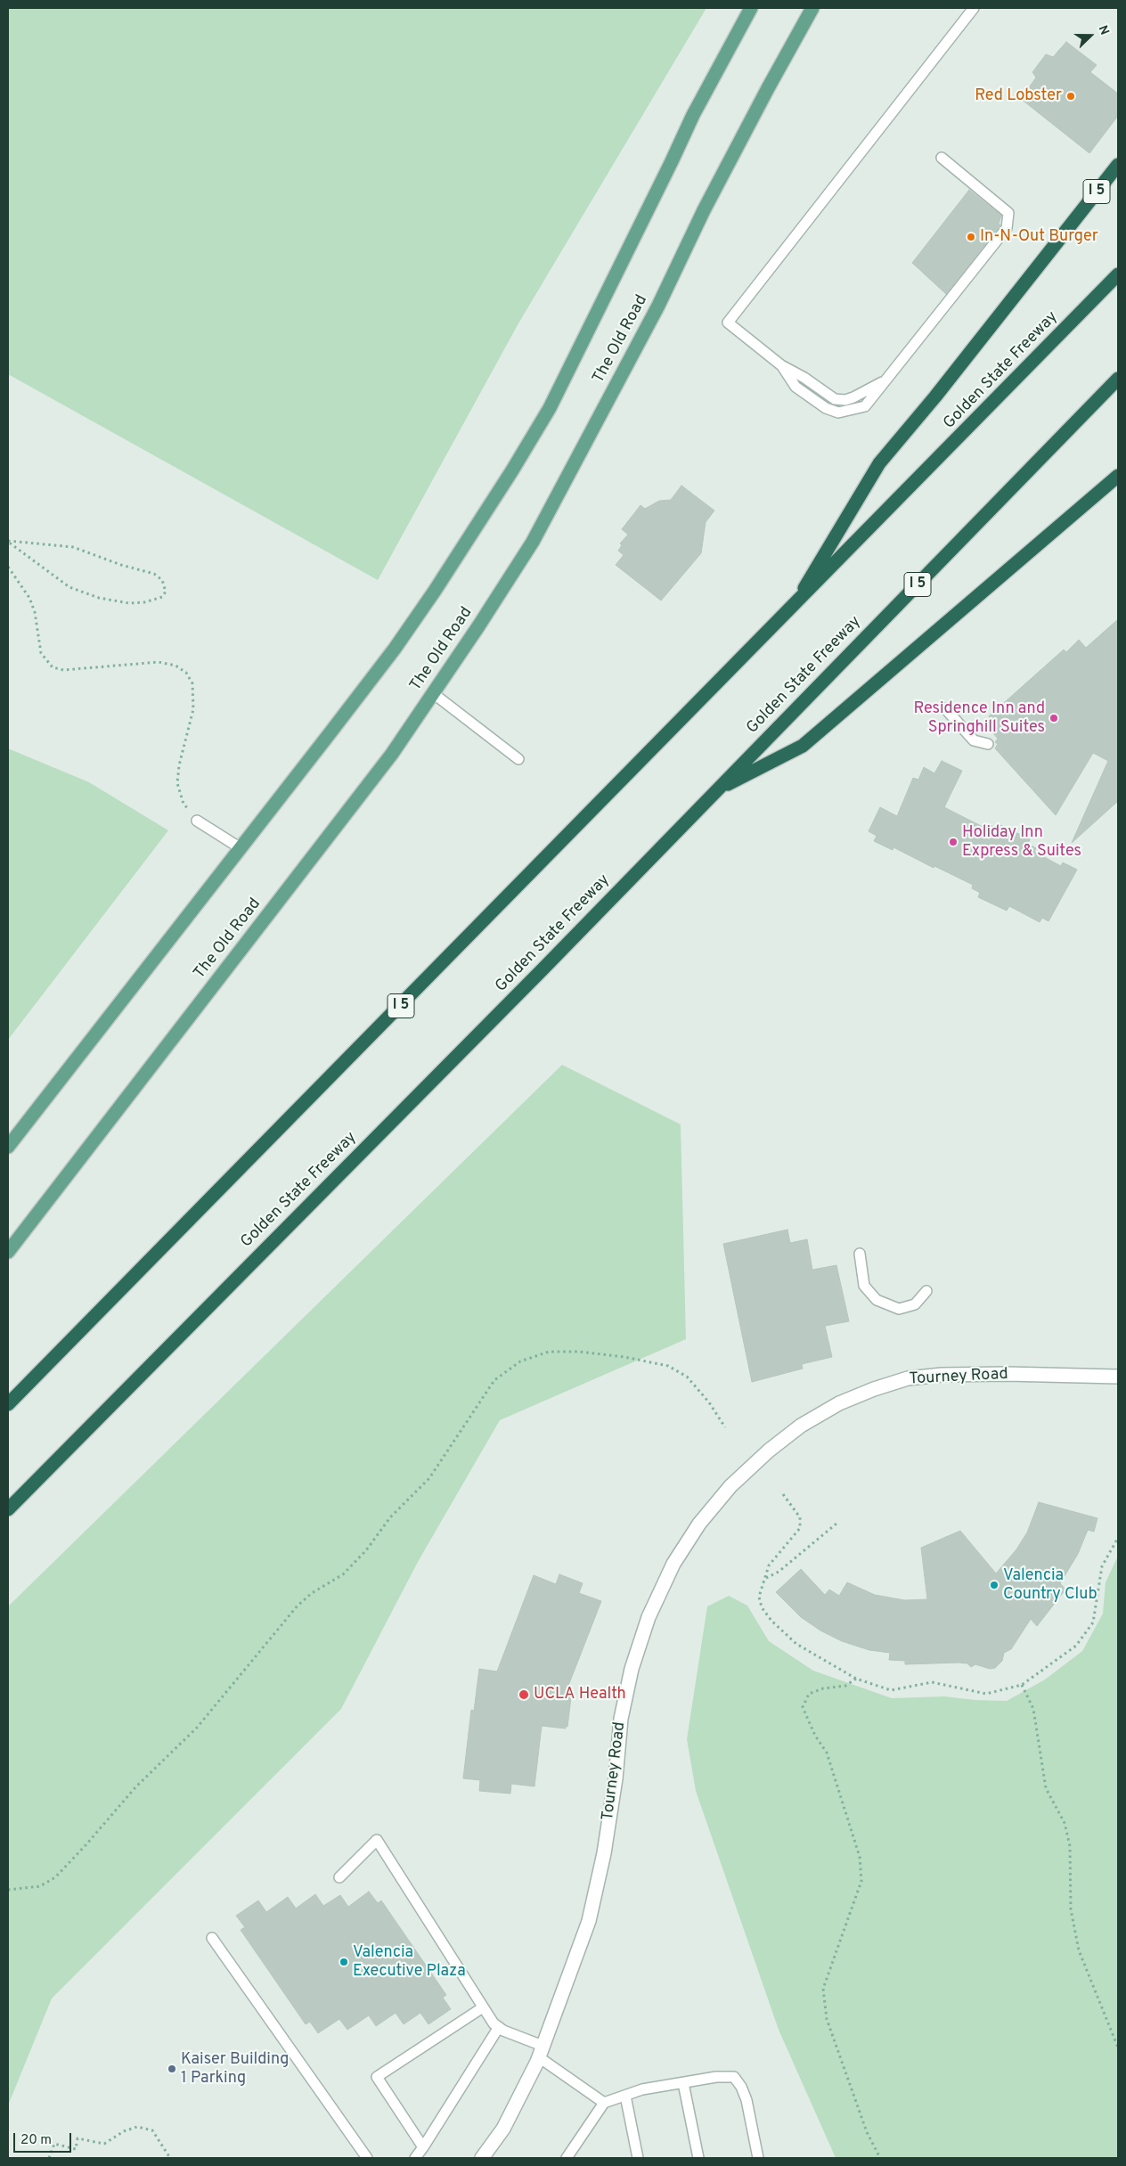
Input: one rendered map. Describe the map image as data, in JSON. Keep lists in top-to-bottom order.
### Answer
{
  "streets": {
    "highway": ["I 5", "Golden State Freeway"],
    "main road": ["The Old Road"],
    "street": ["Tourney Road"]
  },
  "crossings": [
    ["I 5", "Golden State Freeway"]
  ],
  "places": [
    "Red Lobster",
    "In-N-Out Burger",
    "Residence Inn and Springhill Suites",
    "Holiday Inn Express & Suites",
    "Valencia Country Club",
    "UCLA Health",
    "Valencia Executive Plaza",
    "Kaiser Building 1 Parking"
  ],
  "scale_bar": "20 m",
  "north": "right"
}
